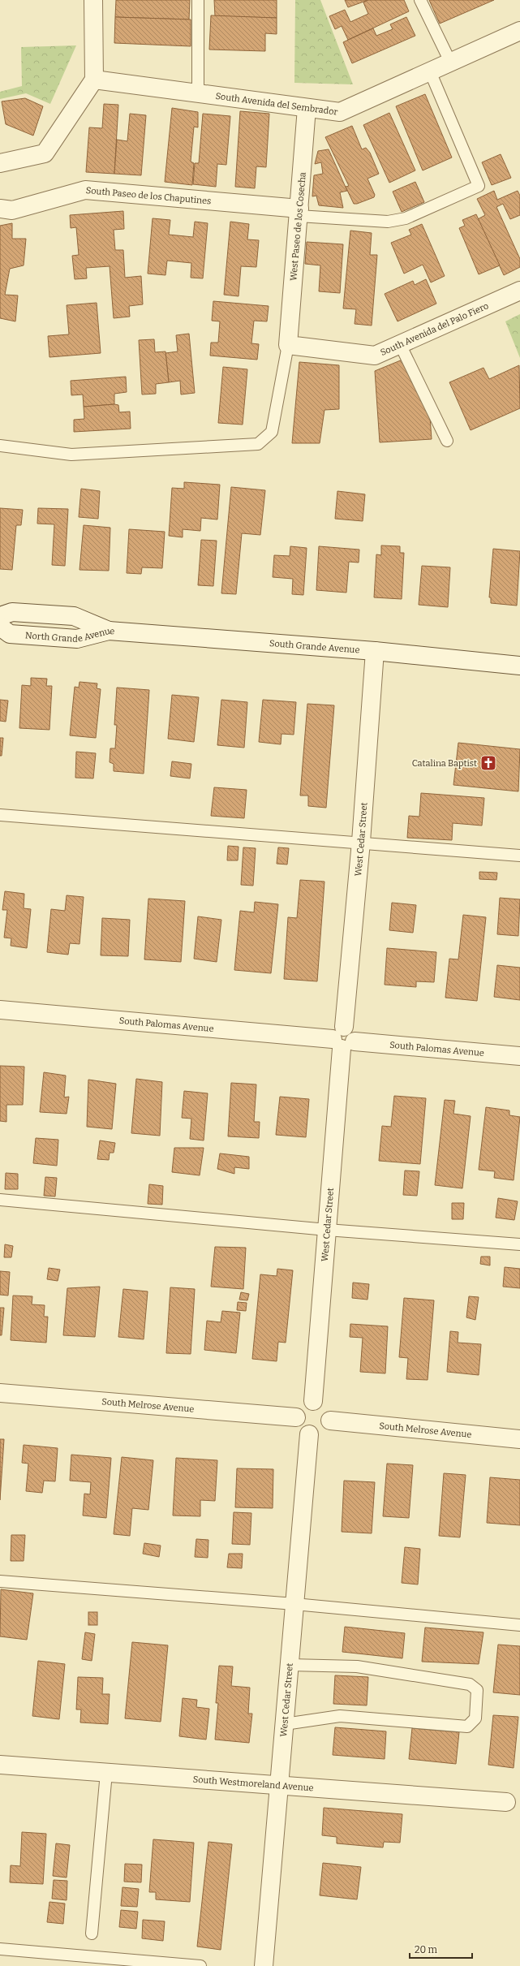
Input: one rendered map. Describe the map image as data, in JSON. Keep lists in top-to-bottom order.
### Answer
{
  "streets": {
    "street": [
      "South Avenida del Sembrador",
      "South Paseo de los Chaputines",
      "West Paseo de los Cosecha",
      "South Avenida del Palo Fiero",
      "North Grande Avenue",
      "South Grande Avenue",
      "West Cedar Street",
      "South Palomas Avenue",
      "South Melrose Avenue",
      "South Westmoreland Avenue"
    ]
  },
  "crossings": [
    ["South Avenida del Sembrador", "West Paseo de los Cosecha"],
    ["South Paseo de los Chaputines", "West Paseo de los Cosecha"],
    ["West Paseo de los Cosecha", "South Avenida del Palo Fiero"],
    ["North Grande Avenue", "South Grande Avenue"],
    ["South Grande Avenue", "West Cedar Street"],
    ["West Cedar Street", "South Palomas Avenue"],
    ["West Cedar Street", "South Melrose Avenue"],
    ["West Cedar Street", "South Westmoreland Avenue"]
  ],
  "places": {
    "church": ["Catalina Baptist"]
  },
  "scale_bar": "20 m"
}
